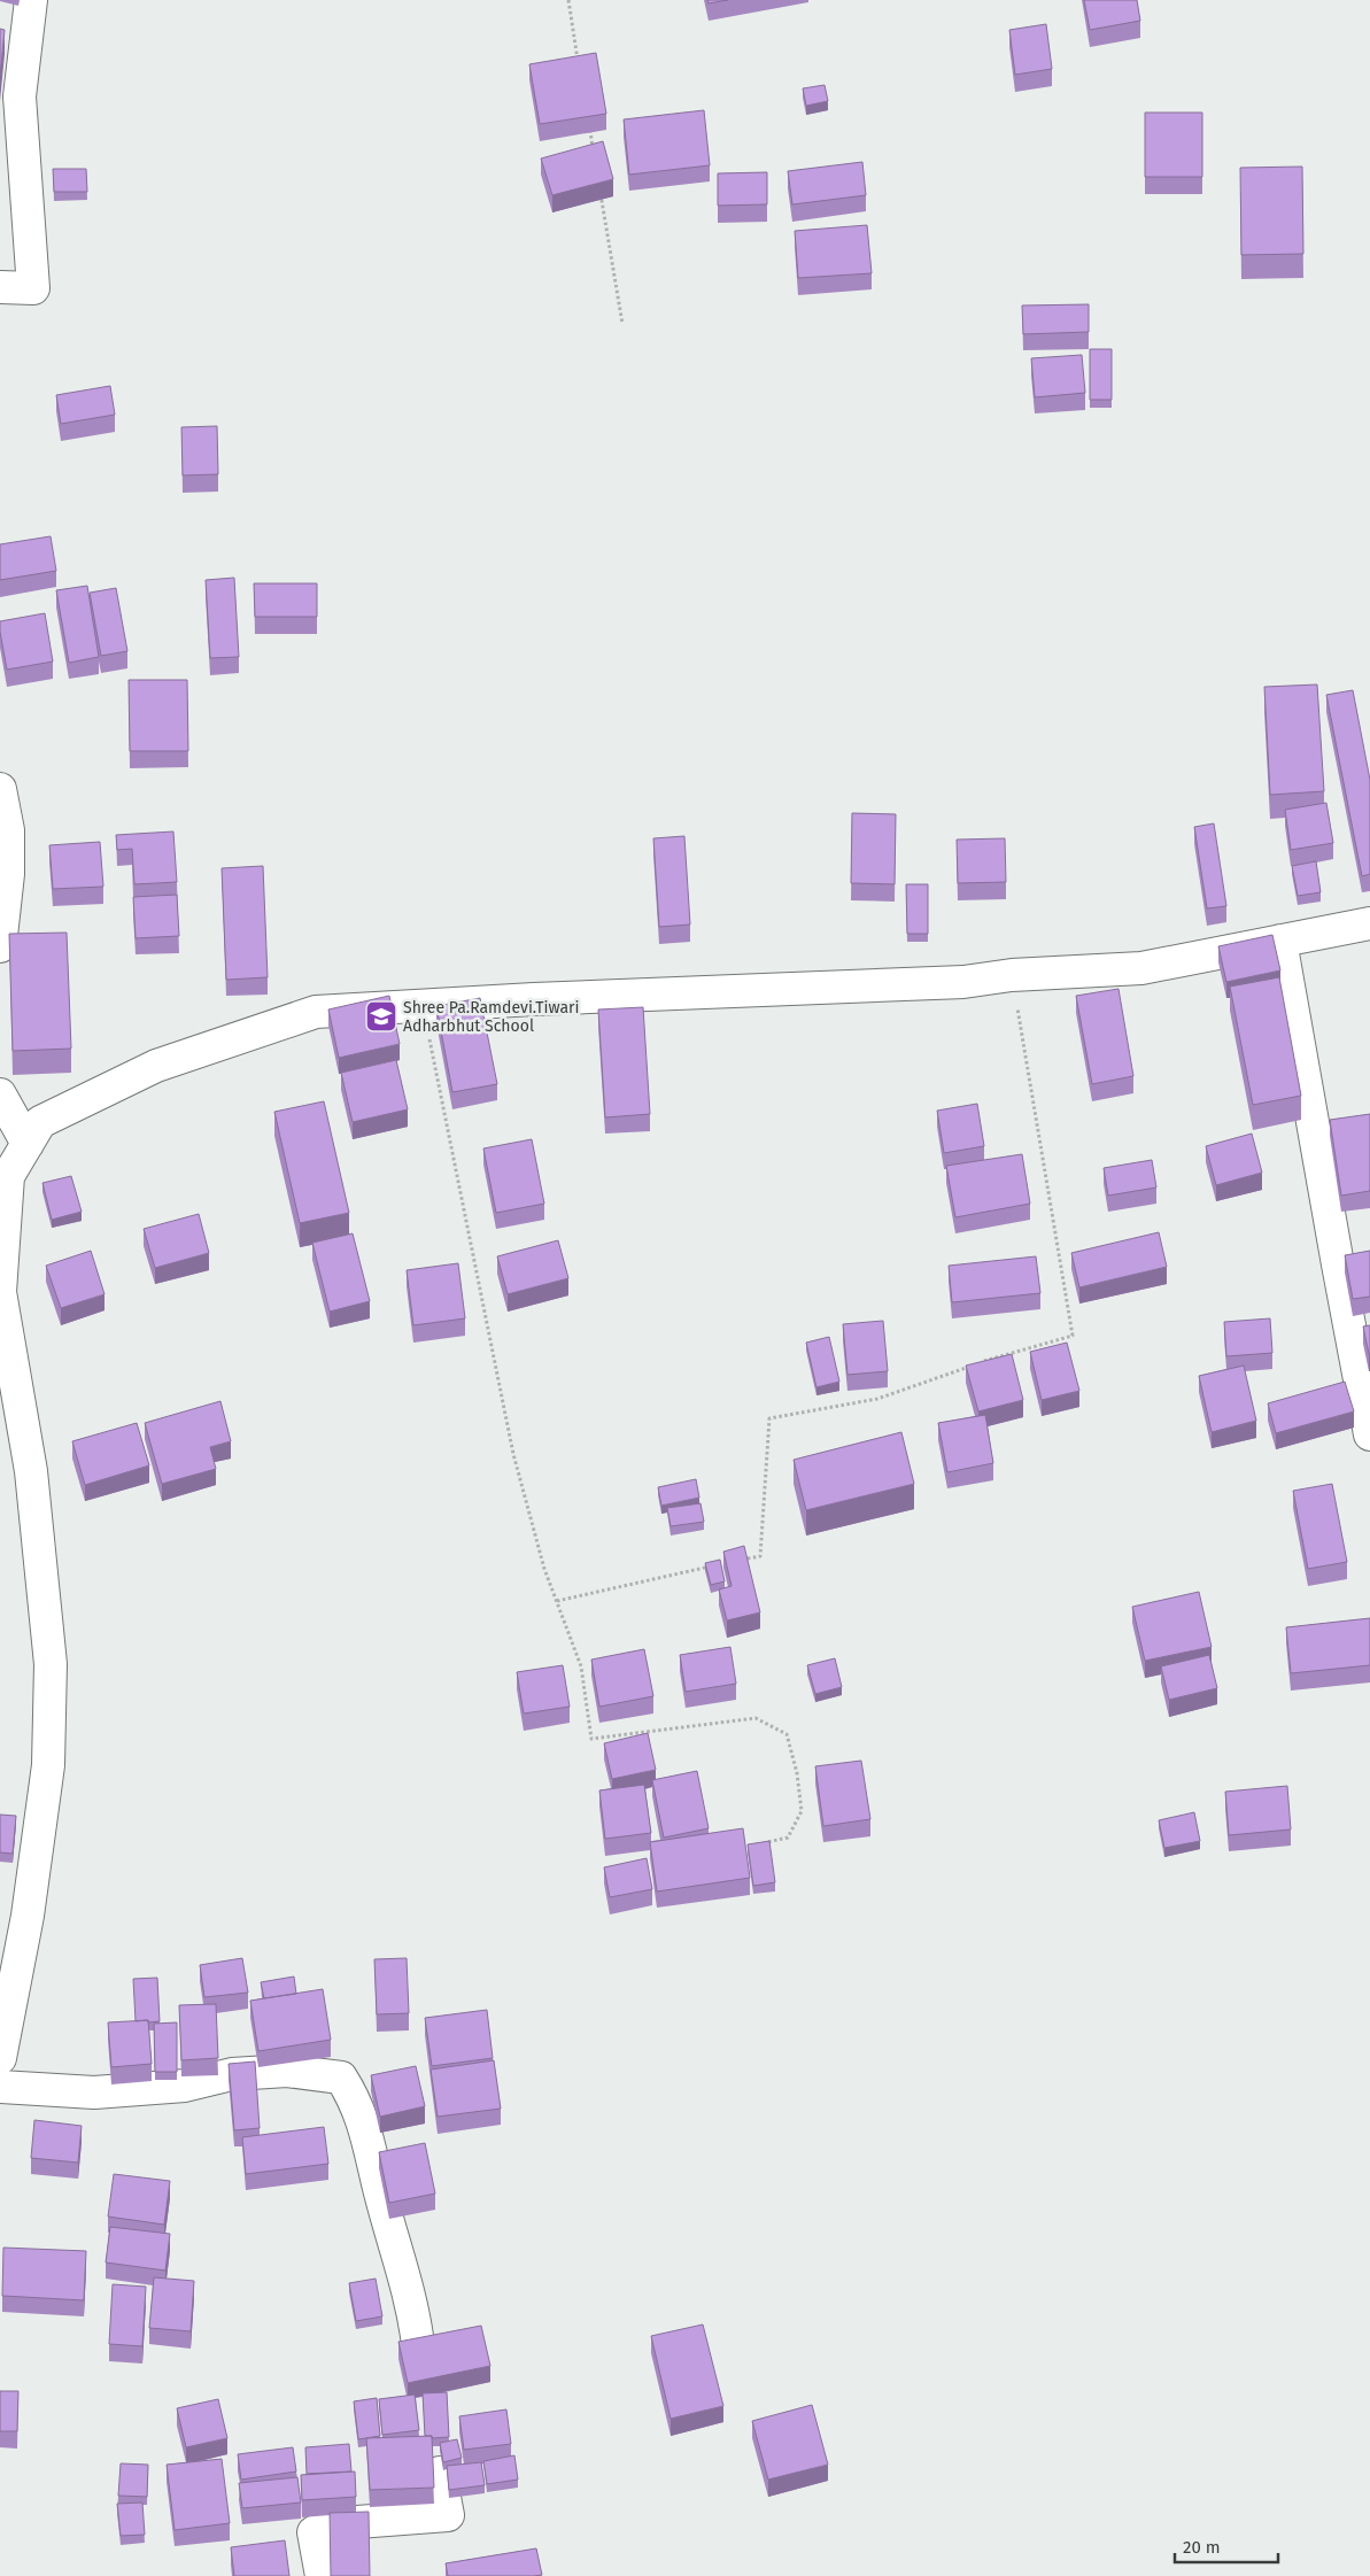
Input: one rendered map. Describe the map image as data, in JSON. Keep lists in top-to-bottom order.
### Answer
{
  "places": {
    "school or university": ["Shree Pa.Ramdevi.Tiwari Adharbhut School"]
  },
  "scale_bar": "20 m"
}
